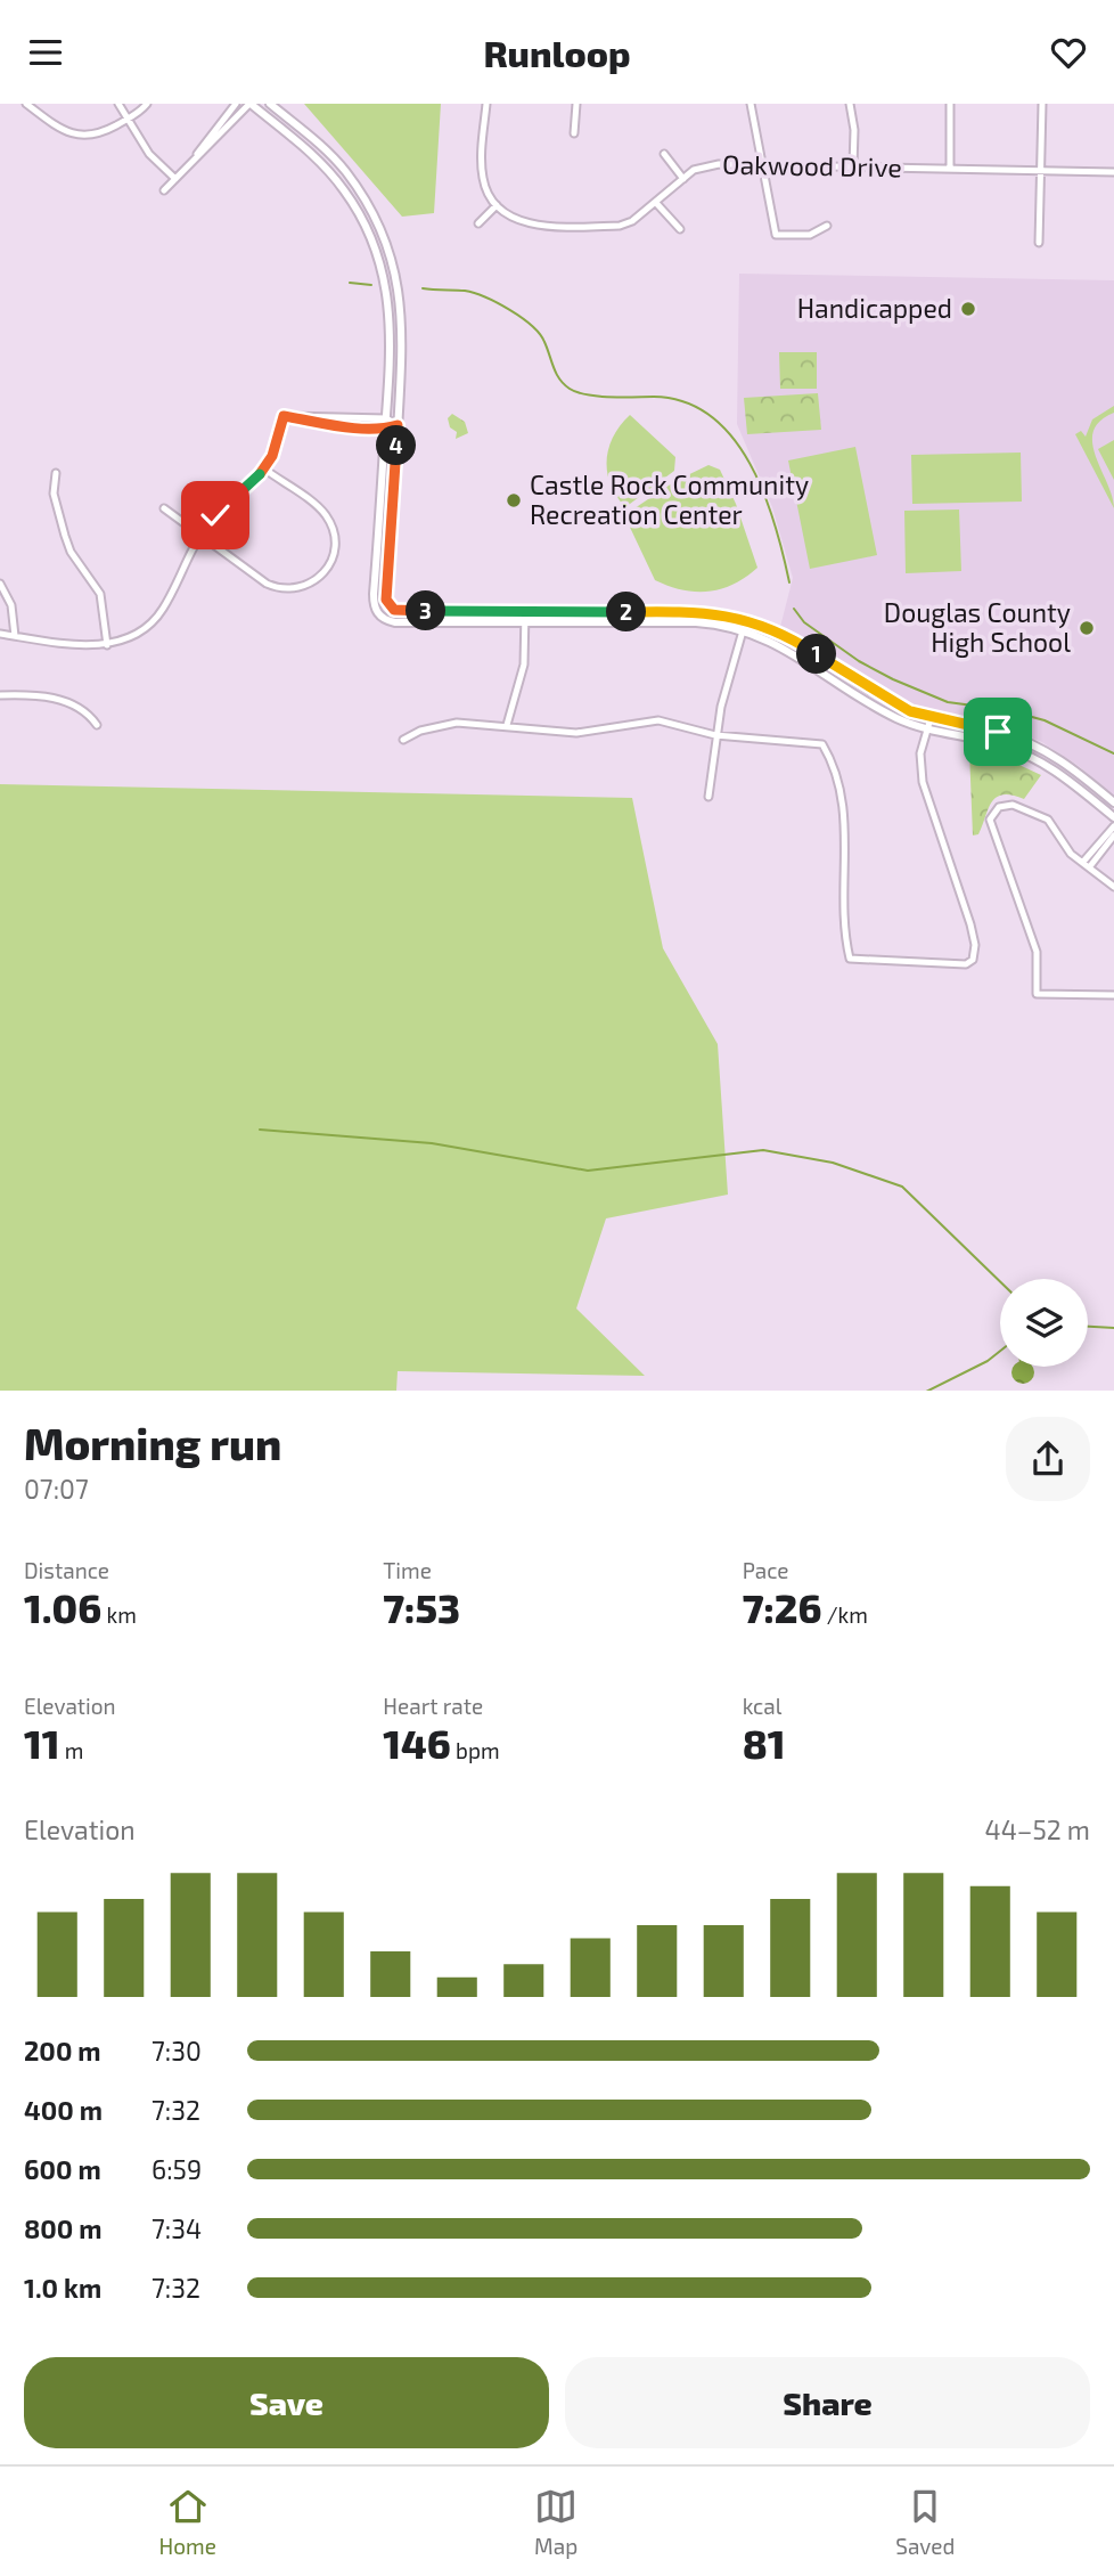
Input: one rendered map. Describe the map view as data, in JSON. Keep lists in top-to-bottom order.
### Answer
{
  "streets": {
    "street": ["Oakwood Drive"]
  },
  "places": ["Handicapped", "Castle Rock Community Recreation Center", "Douglas County High School"],
  "page": {
    "header": "Runloop",
    "pins": [
      "4",
      "3",
      "2",
      "1"
    ],
    "heading": ["Morning run", "07:07"],
    "stats": [
      ["Distance", "1.06 km"],
      ["Time", "7:53"],
      ["Pace", "7:26 /km"],
      ["Elevation", "11 m"],
      ["Heart rate", "146 bpm"],
      ["kcal", "81"]
    ],
    "chart": ["Elevation", "44–52 m"],
    "list": [
      {
        "name": "200 m",
        "note": "7:30"
      },
      {
        "name": "400 m",
        "note": "7:32"
      },
      {
        "name": "600 m",
        "note": "6:59"
      },
      {
        "name": "800 m",
        "note": "7:34"
      },
      {
        "name": "1.0 km",
        "note": "7:32"
      }
    ],
    "buttons": ["Save", "Share"],
    "tabs": ["Home", "Map", "Saved"]
  }
}
